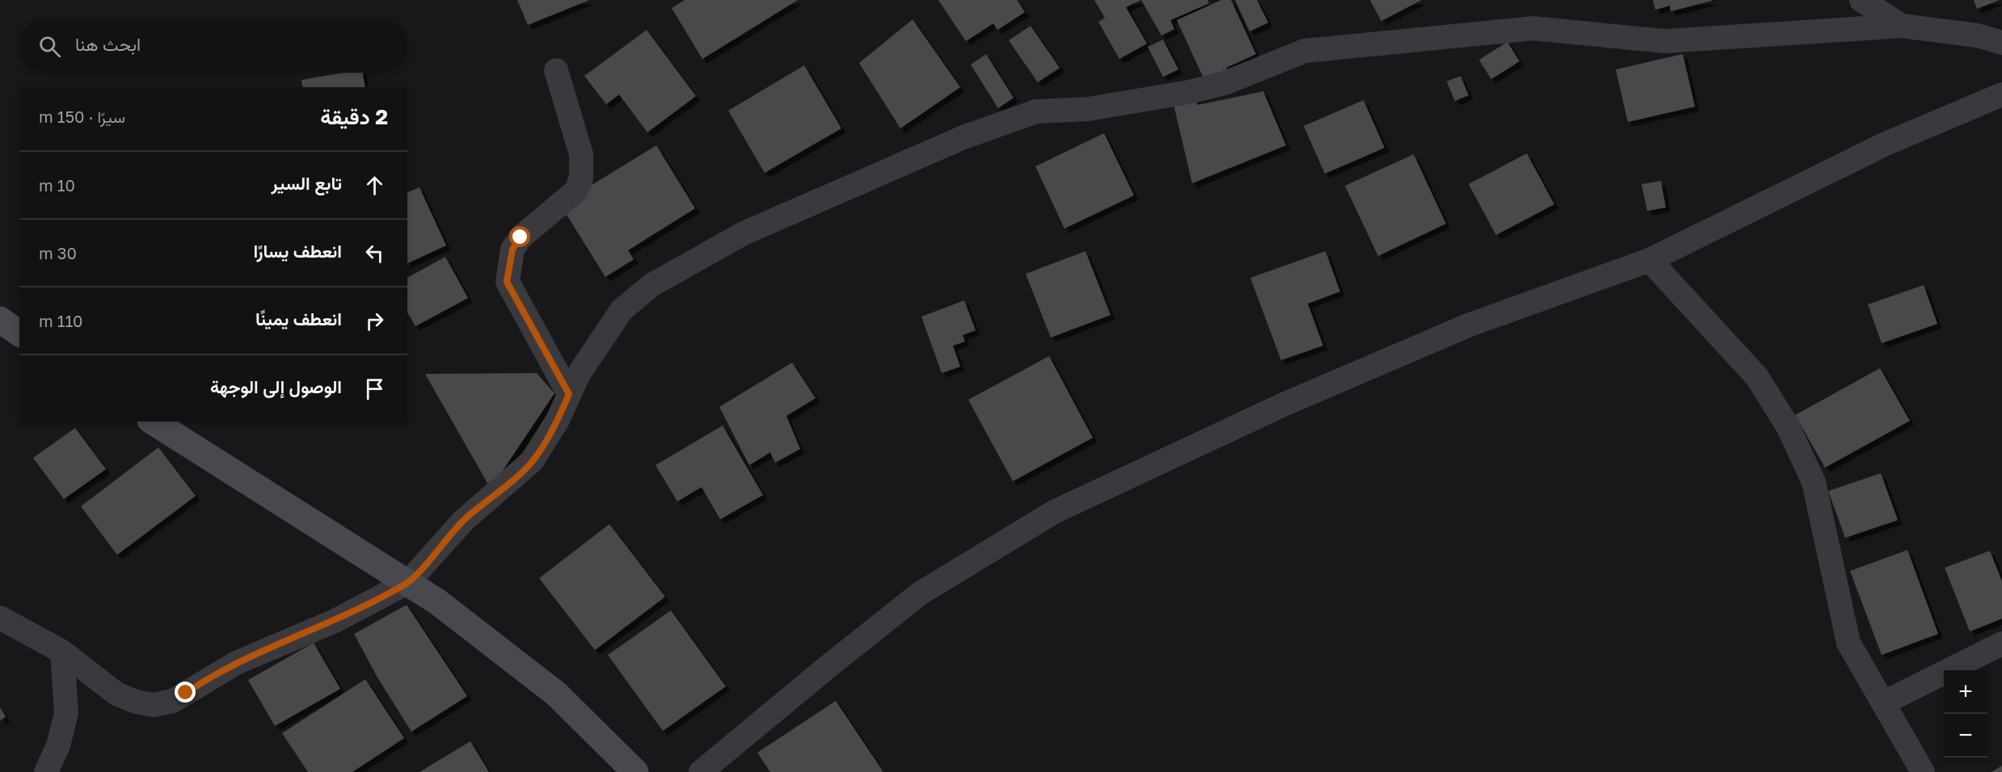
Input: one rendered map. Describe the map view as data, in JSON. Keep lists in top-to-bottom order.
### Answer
{
  "page": {
    "search": "ابحث هنا",
    "heading": ["2 دقيقة", "سيرًا · 150 m"],
    "list": [
      ["تابع السير", "10 m"],
      ["انعطف يسارًا", "30 m"],
      ["انعطف يمينًا", "110 m"],
      "الوصول إلى الوجهة"
    ],
    "map_buttons": ["+", "−"]
  }
}
